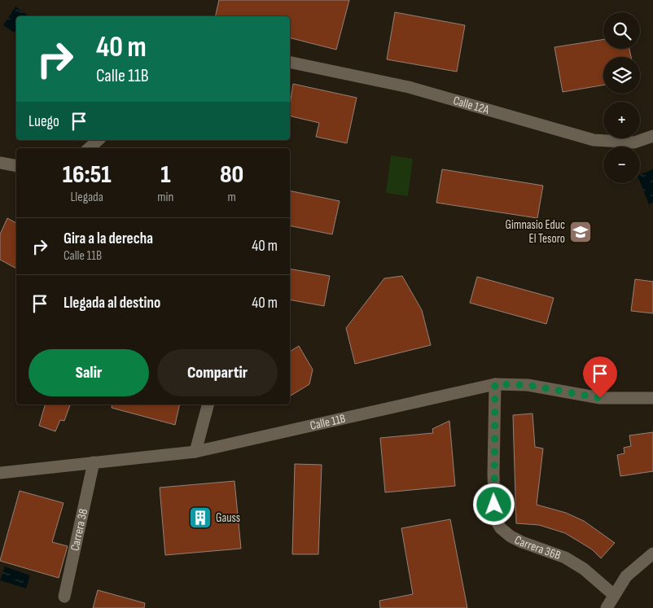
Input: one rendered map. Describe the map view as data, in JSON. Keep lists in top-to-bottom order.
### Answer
{
  "streets": {
    "street": [
      "Calle 12A",
      "Calle 11B",
      "Carrera 38",
      "Carrera 36B"
    ]
  },
  "crossings": [
    ["Calle 11B", "Carrera 38"],
    ["Calle 11B", "Carrera 36B"]
  ],
  "places": {
    "school or university": ["Gimnasio Educ El Tesoro"],
    "building": ["Gauss"]
  },
  "page": {
    "map_buttons": ["+", "−"],
    "turn": ["40 m", "Calle 11B"],
    "then": "Luego",
    "eta": [
      "16:51",
      "Llegada",
      "1",
      "min",
      "80",
      "m"
    ],
    "list": [
      {
        "name": "Gira a la derecha",
        "note": "Calle 11B",
        "value": "40 m"
      },
      {
        "name": "Llegada al destino",
        "value": "40 m"
      }
    ],
    "buttons": ["Salir", "Compartir"]
  }
}
